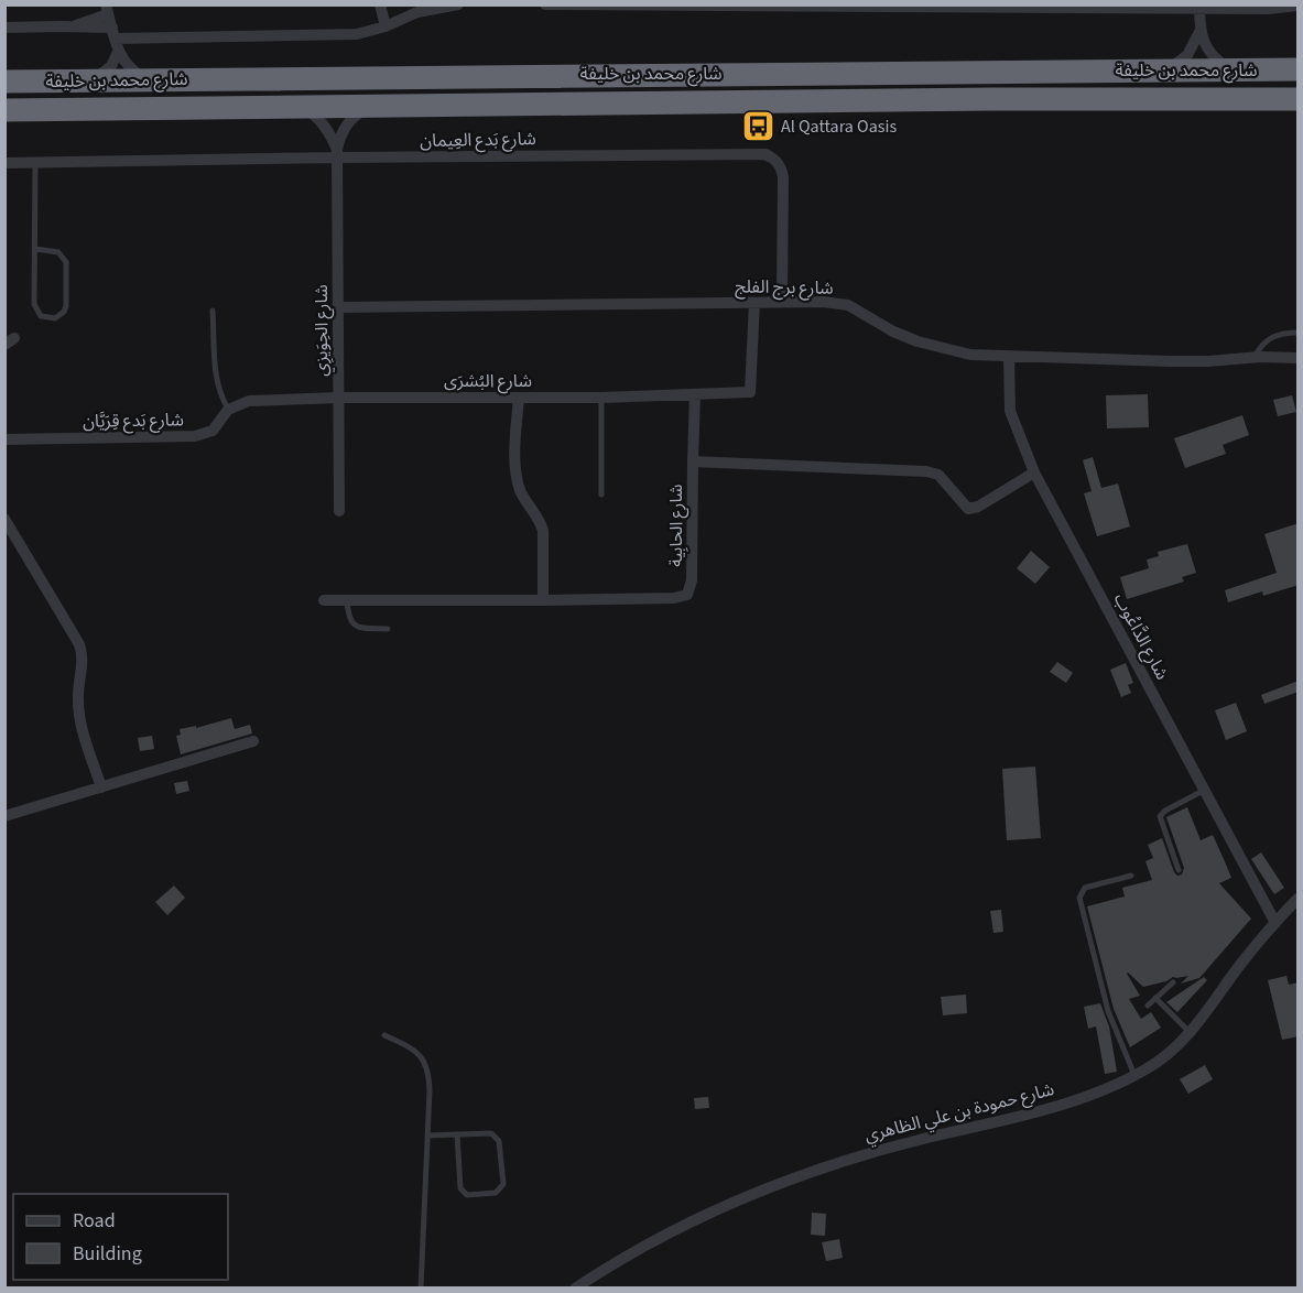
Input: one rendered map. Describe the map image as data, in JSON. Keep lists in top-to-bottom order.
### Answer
{
  "streets": {
    "highway": ["شارع محمد بن خليفة"],
    "street": [
      "شارع بَدع العِيمان",
      "شارع برج الفلج",
      "شارع الحِوَيزِي",
      "شارع البُشرَى",
      "شارع بَدع قِرَيَّان",
      "شارع الحابِية",
      "شارع الدَّاعُوب",
      "شارع حمودة بن علي الظاهري"
    ]
  },
  "crossings": [
    ["شارع محمد بن خليفة", "شارع الحِوَيزِي"],
    ["شارع بَدع العِيمان", "شارع برج الفلج"],
    ["شارع بَدع العِيمان", "شارع الحِوَيزِي"],
    ["شارع برج الفلج", "شارع الحِوَيزِي"],
    ["شارع برج الفلج", "شارع البُشرَى"],
    ["شارع برج الفلج", "شارع الدَّاعُوب"],
    ["شارع الحِوَيزِي", "شارع البُشرَى"],
    ["شارع البُشرَى", "شارع بَدع قِرَيَّان"],
    ["شارع الحابِية", "شارع الدَّاعُوب"],
    ["شارع الدَّاعُوب", "شارع حمودة بن علي الظاهري"]
  ],
  "places": {
    "bus stop": ["Al Qattara Oasis"]
  },
  "legend": ["Road", "Building"]
}
